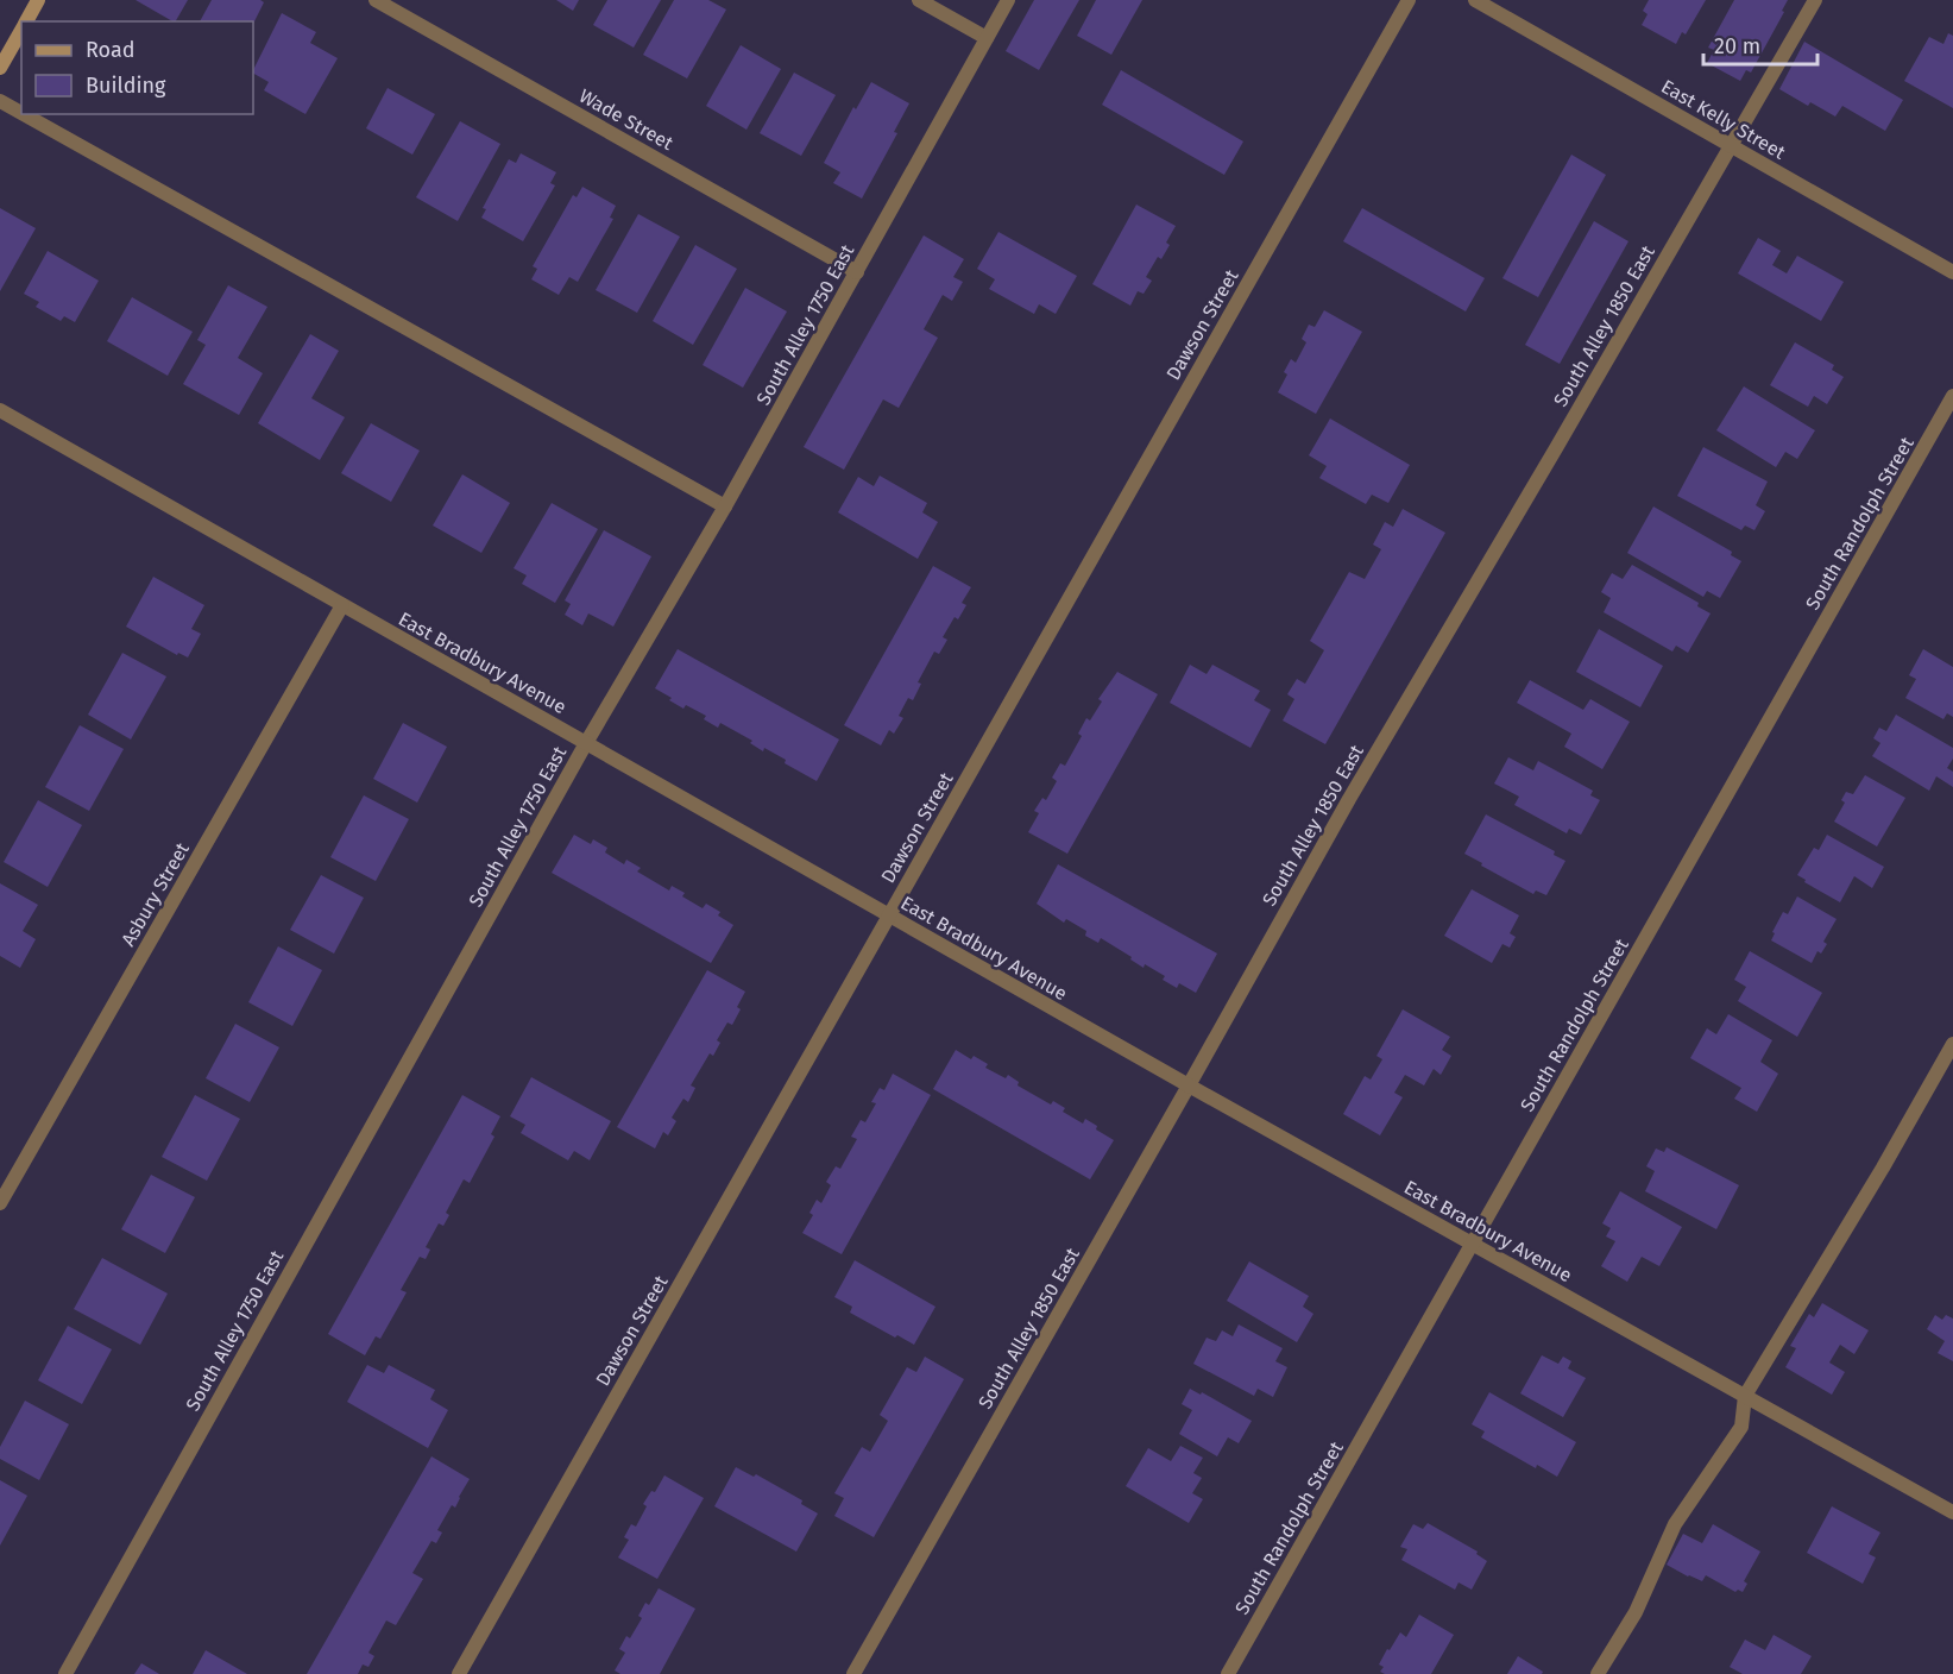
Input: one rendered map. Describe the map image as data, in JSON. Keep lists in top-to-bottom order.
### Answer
{
  "streets": {
    "street": [
      "Wade Street",
      "East Kelly Street",
      "South Alley 1750 East",
      "Dawson Street",
      "South Alley 1850 East",
      "South Randolph Street",
      "East Bradbury Avenue",
      "Asbury Street"
    ]
  },
  "crossings": [
    ["Wade Street", "South Alley 1750 East"],
    ["East Kelly Street", "South Alley 1850 East"],
    ["South Alley 1750 East", "East Bradbury Avenue"],
    ["Dawson Street", "East Bradbury Avenue"],
    ["South Alley 1850 East", "East Bradbury Avenue"],
    ["South Randolph Street", "East Bradbury Avenue"],
    ["East Bradbury Avenue", "Asbury Street"]
  ],
  "legend": ["Road", "Building"],
  "scale_bar": "20 m"
}
